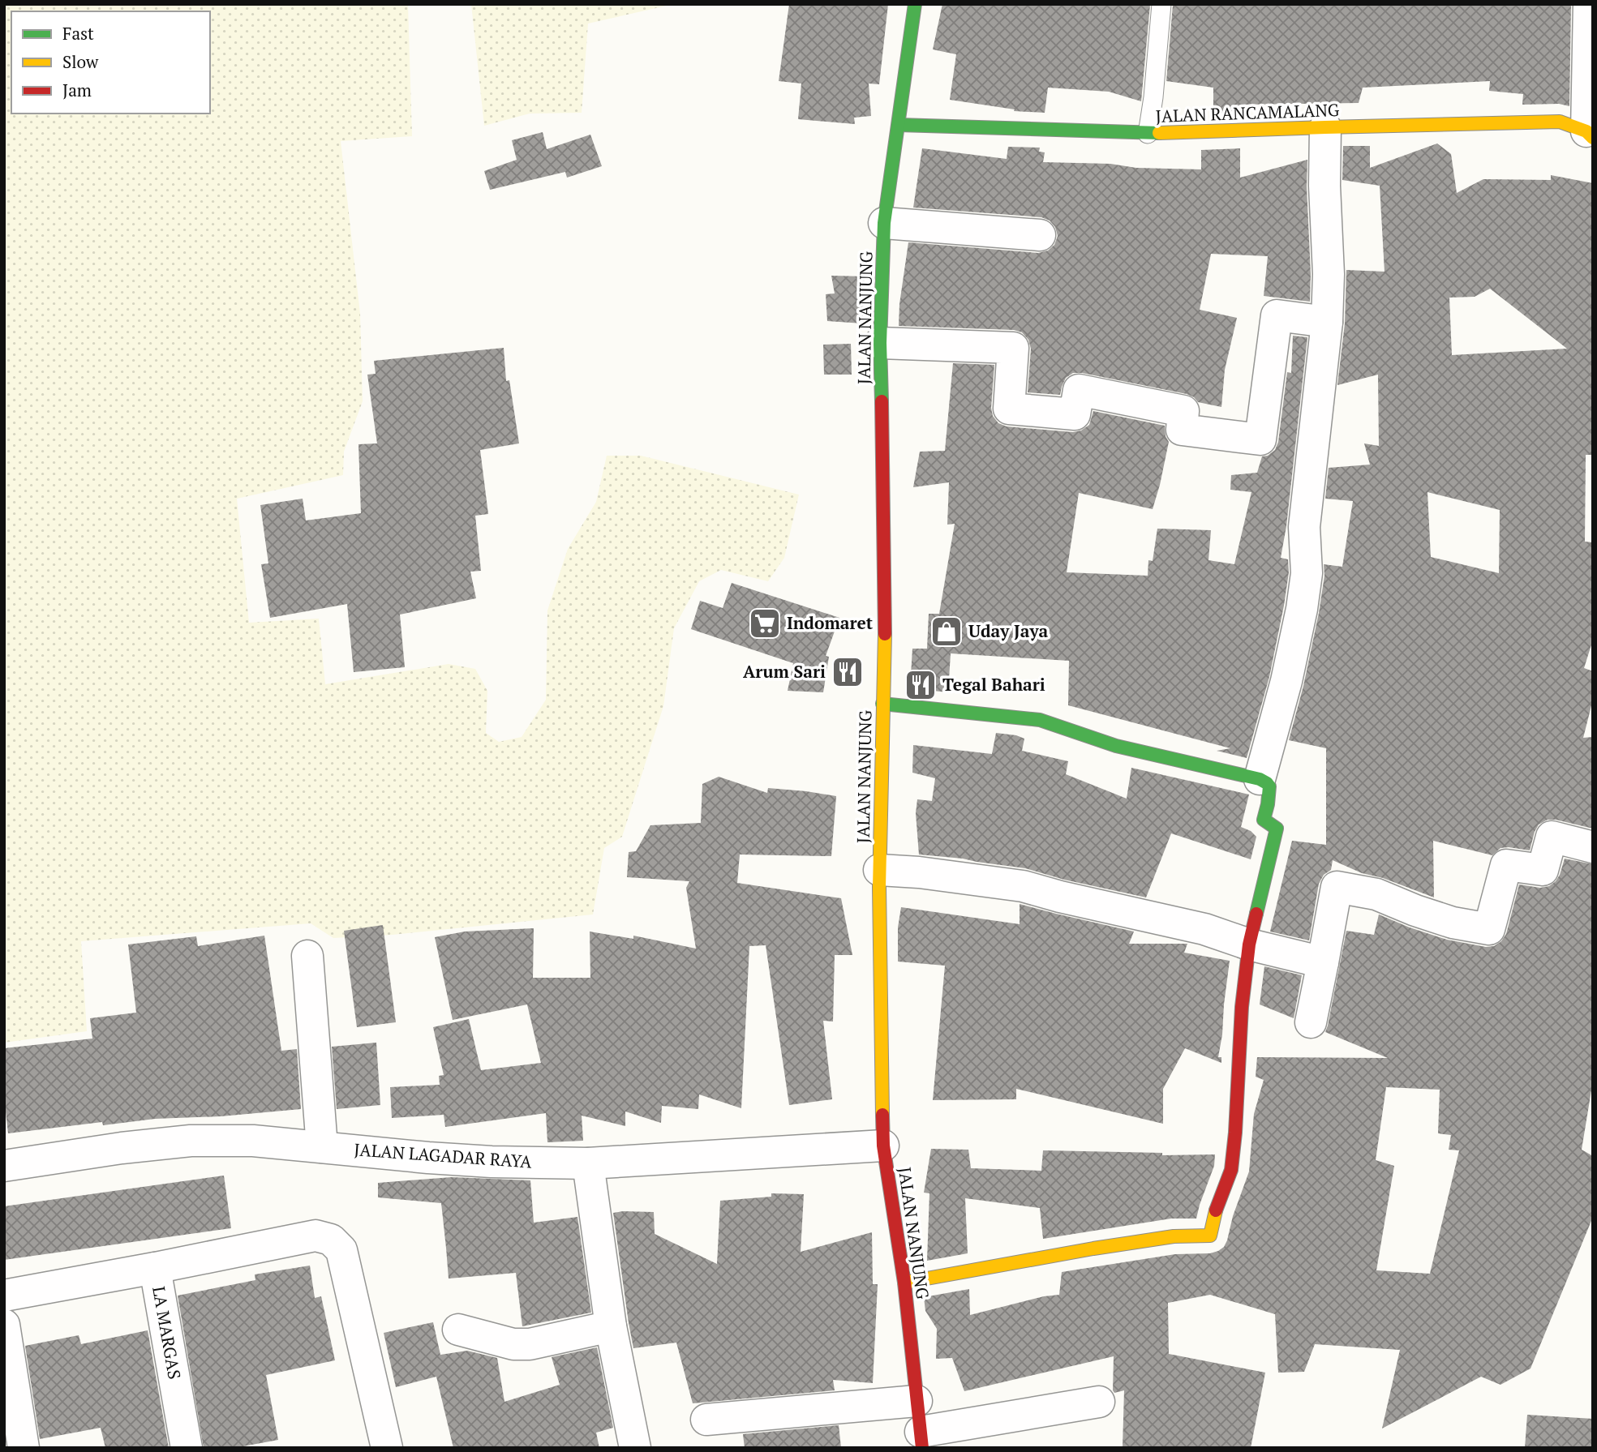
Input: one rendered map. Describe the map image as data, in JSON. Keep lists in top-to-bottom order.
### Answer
{
  "streets": {
    "street": [
      "JALAN RANCAMALANG",
      "JALAN NANJUNG",
      "JALAN LAGADAR RAYA",
      "LA MARGAS"
    ]
  },
  "crossings": [
    ["JALAN RANCAMALANG", "JALAN NANJUNG"],
    ["JALAN NANJUNG", "JALAN LAGADAR RAYA"]
  ],
  "places": {
    "supermarket": ["Indomaret"],
    "shop": ["Uday Jaya"],
    "restaurant": ["Arum Sari", "Tegal Bahari"]
  },
  "legend": ["Fast", "Slow", "Jam"]
}
